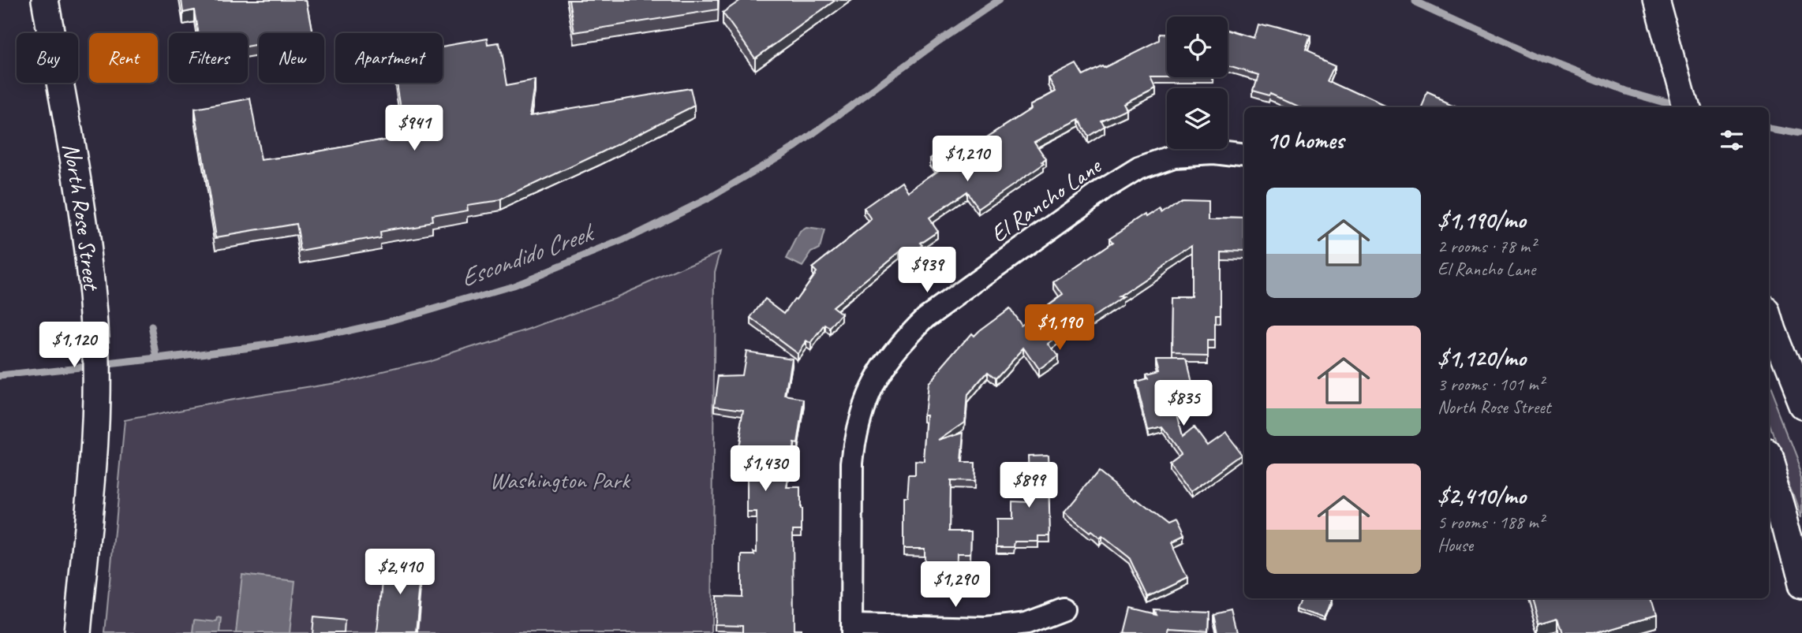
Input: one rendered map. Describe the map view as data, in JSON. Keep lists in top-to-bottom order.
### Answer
{
  "streets": {
    "street": ["El Rancho Lane", "North Rose Street"]
  },
  "water": ["Escondido Creek"],
  "parks": ["Washington Park"],
  "page": {
    "chip": [
      "Buy",
      "Rent",
      "Filters",
      "New",
      "Apartment"
    ],
    "price": [
      "$941",
      "$1,210",
      "$939",
      "$1,190",
      "$1,120",
      "$835",
      "$1,430",
      "$899",
      "$2,410",
      "$1,290"
    ],
    "heading": "10 homes",
    "list": [
      {
        "name": "$1,190/mo",
        "note": "2 rooms · 78 m² · El Rancho Lane"
      },
      {
        "name": "$1,120/mo",
        "note": "3 rooms · 101 m² · North Rose Street"
      },
      {
        "name": "$2,410/mo",
        "note": "5 rooms · 188 m² · House"
      }
    ]
  }
}
